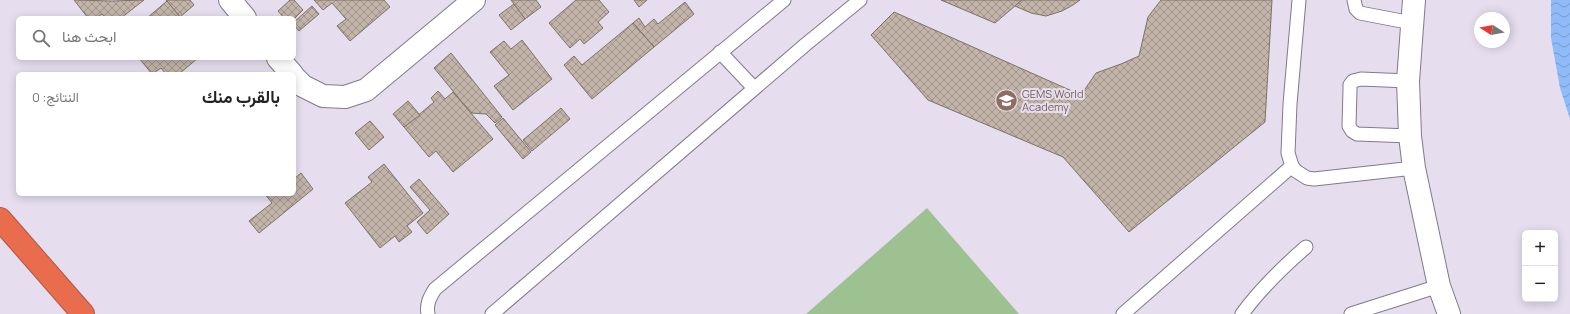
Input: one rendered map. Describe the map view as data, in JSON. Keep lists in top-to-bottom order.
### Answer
{
  "places": {
    "school or university": ["GEMS World Academy"]
  },
  "north": "left",
  "page": {
    "search": "ابحث هنا",
    "heading": ["بالقرب منك", "النتائج: 0"],
    "map_buttons": ["+", "−"]
  }
}
